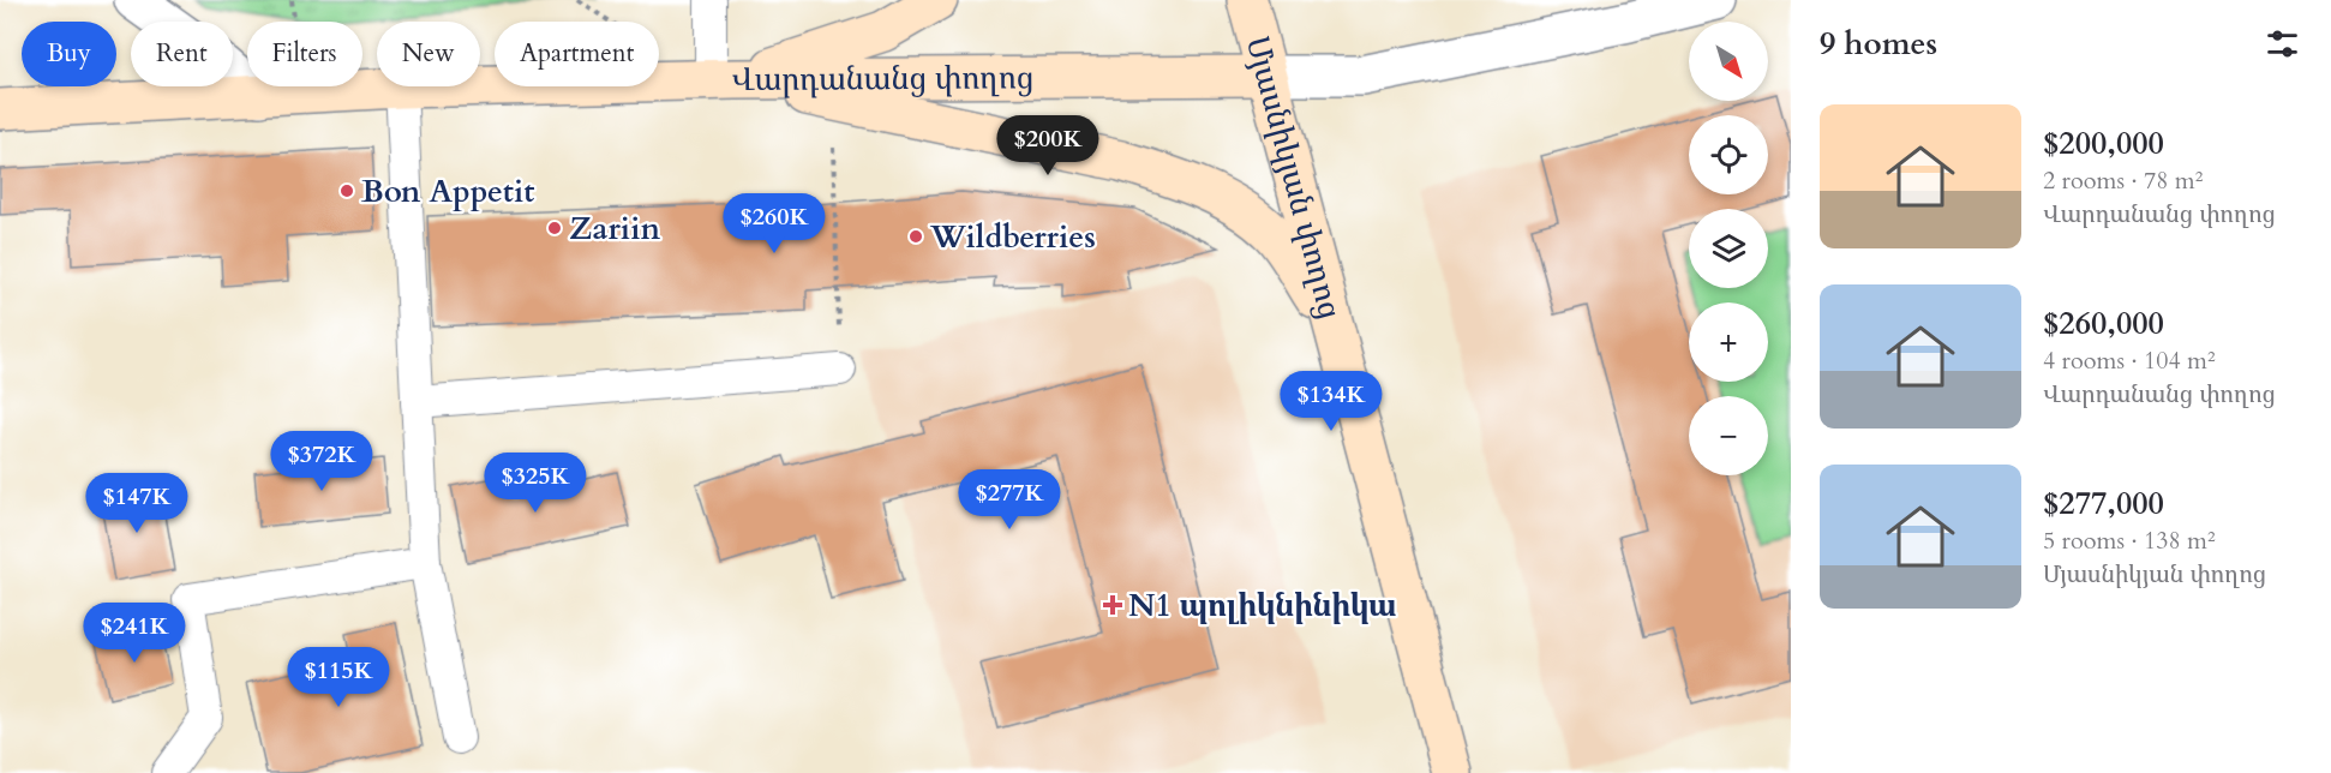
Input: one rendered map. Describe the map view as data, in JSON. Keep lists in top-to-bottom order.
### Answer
{
  "streets": {
    "street": ["Վարդանանց փողոց", "Մյասնիկյան փողոց"]
  },
  "crossings": [
    ["Վարդանանց փողոց", "Մյասնիկյան փողոց"]
  ],
  "places": {
    "other": ["Bon Appetit", "Zariin", "Wildberries"],
    "health": ["N1 պոլիկնինիկա"]
  },
  "north": "bottom right",
  "page": {
    "heading": "9 homes",
    "map_buttons": ["+", "−"],
    "chip": [
      "Buy",
      "Rent",
      "Filters",
      "New",
      "Apartment"
    ],
    "list": [
      {
        "name": "$200,000",
        "note": "2 rooms · 78 m² · Վարդանանց փողոց"
      },
      {
        "name": "$260,000",
        "note": "4 rooms · 104 m² · Վարդանանց փողոց"
      },
      {
        "name": "$277,000",
        "note": "5 rooms · 138 m² · Մյասնիկյան փողոց"
      }
    ],
    "price": [
      "$200K",
      "$260K",
      "$134K",
      "$372K",
      "$325K",
      "$277K",
      "$147K",
      "$241K",
      "$115K"
    ]
  }
}
